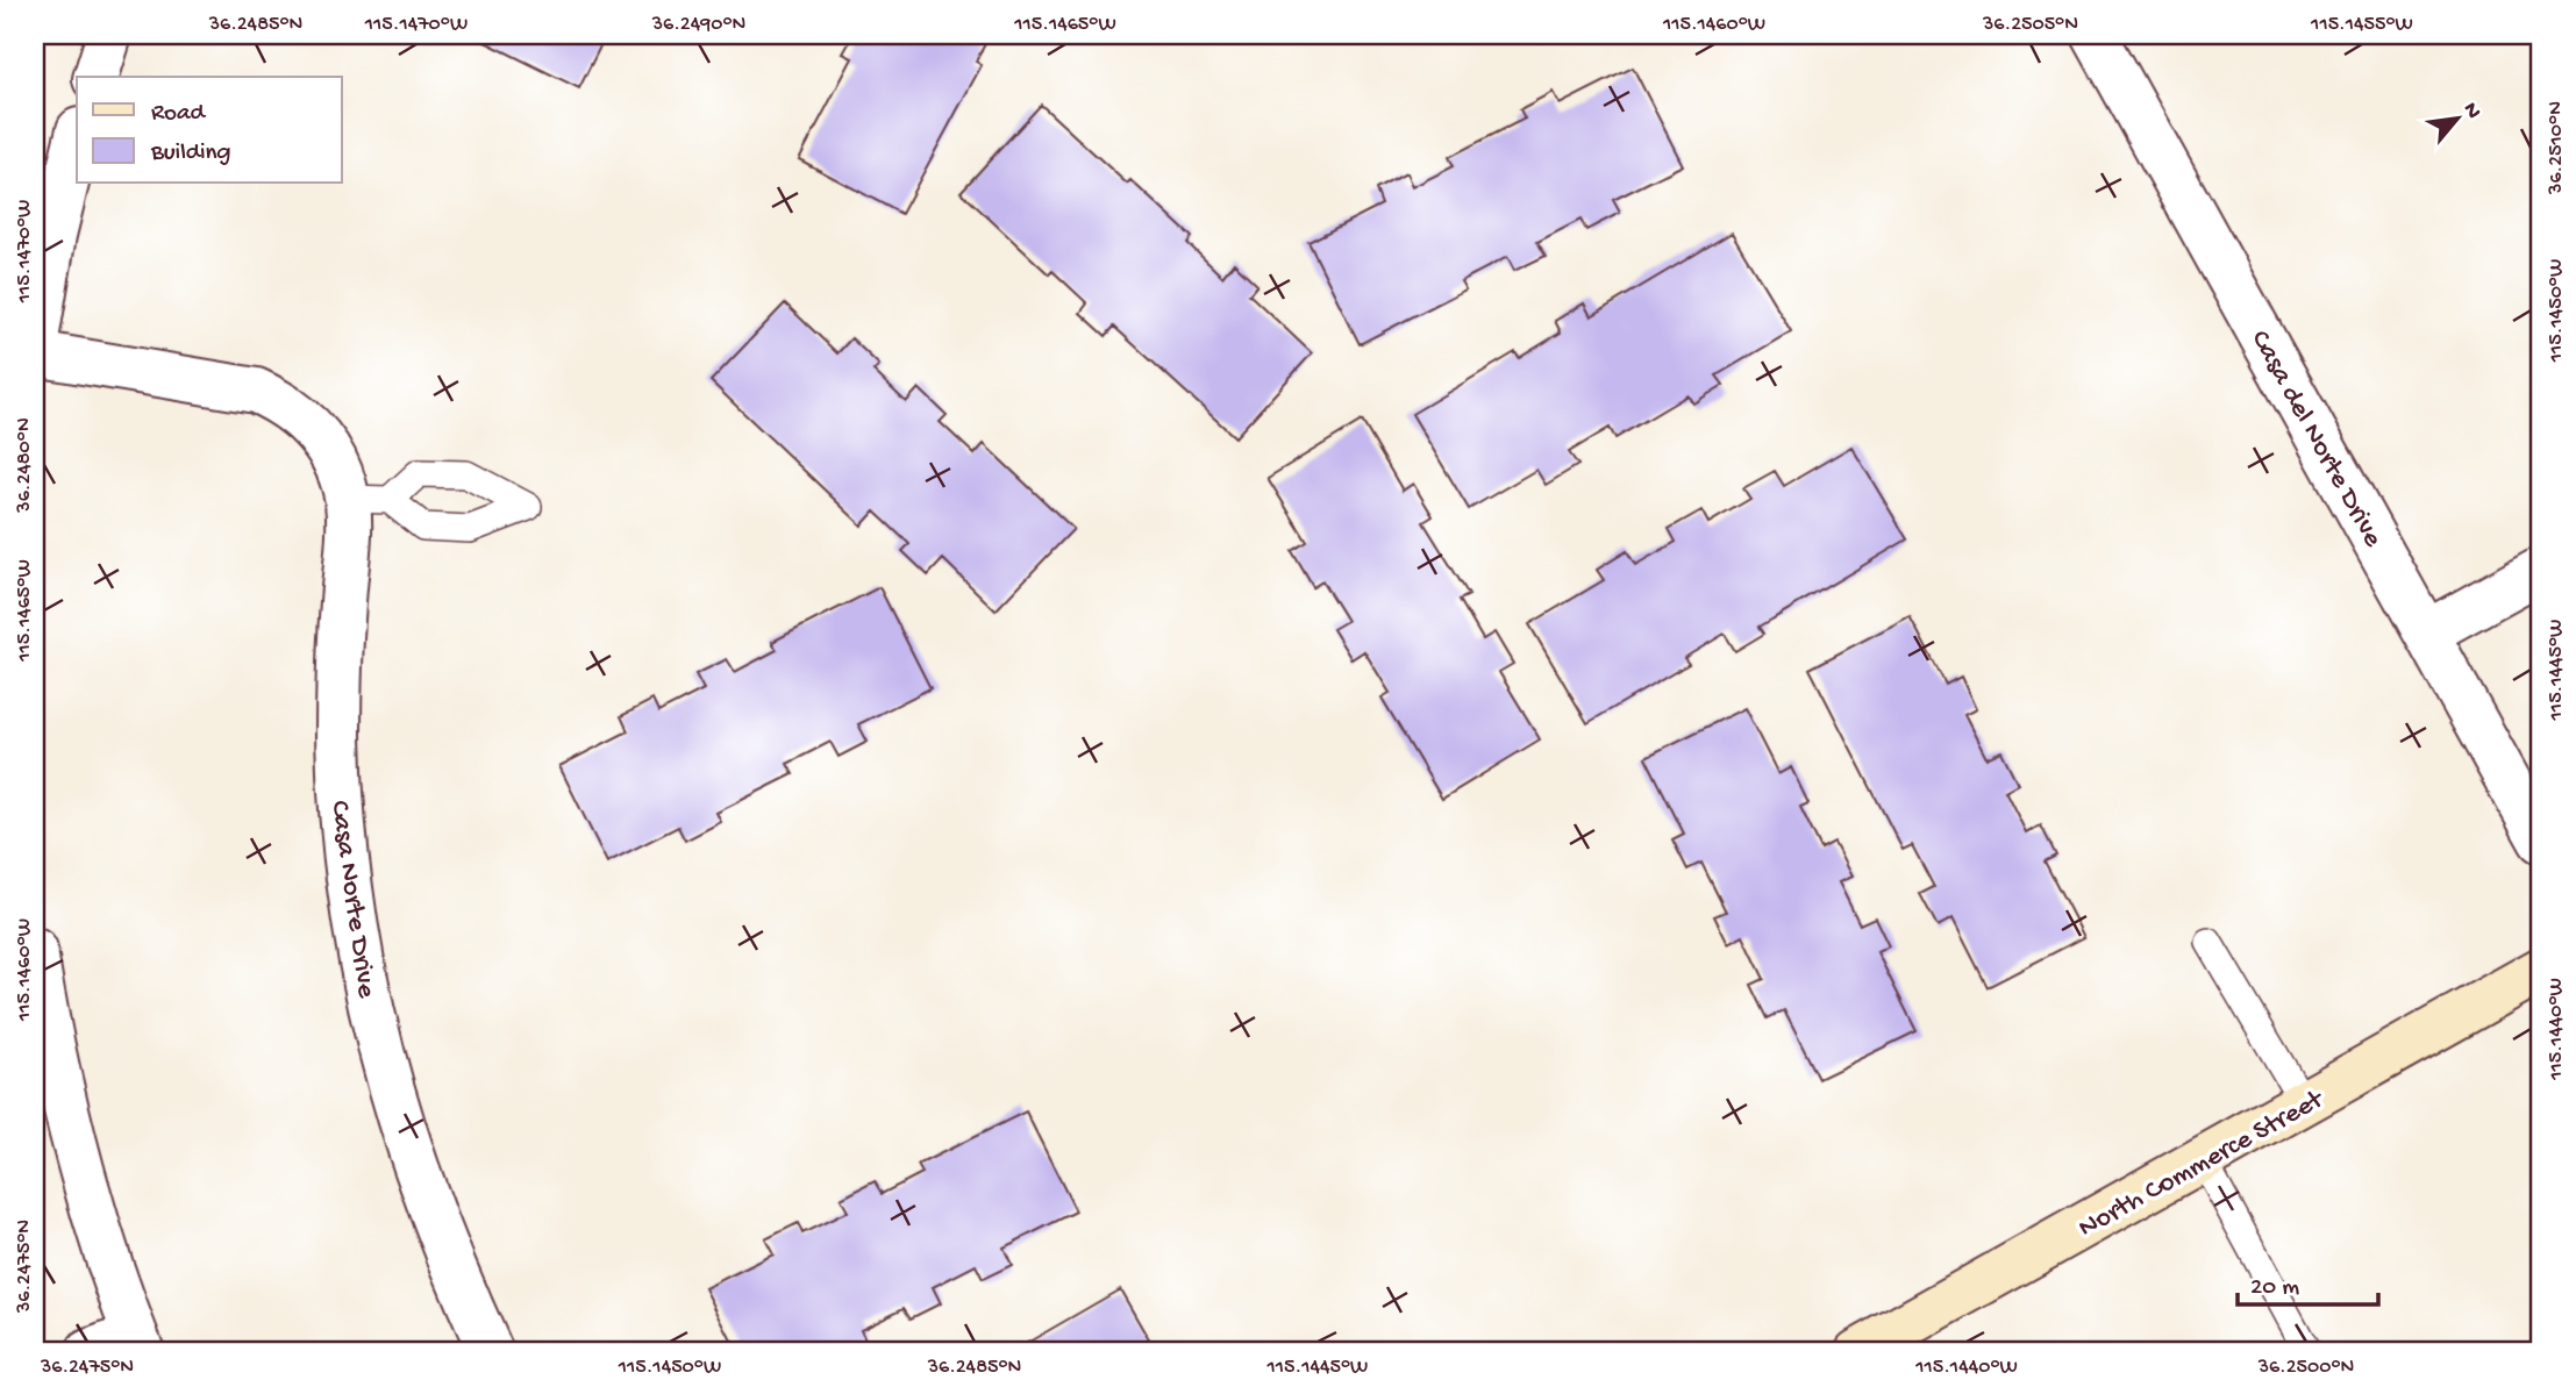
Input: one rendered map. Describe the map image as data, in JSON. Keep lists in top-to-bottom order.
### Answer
{
  "streets": {
    "main road": ["North Commerce Street"],
    "street": ["Casa del Norte Drive", "Casa Norte Drive"]
  },
  "legend": ["Road", "Building"],
  "scale_bar": "20 m",
  "north": "top right",
  "coordinates": [
    "36.2485°N",
    "115.1470°W",
    "36.2490°N",
    "115.1465°W",
    "115.1460°W",
    "36.2505°N",
    "115.1455°W",
    "36.2510°N",
    "115.1450°W",
    "36.2480°N",
    "115.1445°W",
    "115.1440°W",
    "36.2475°N",
    "36.2500°N"
  ]
}
